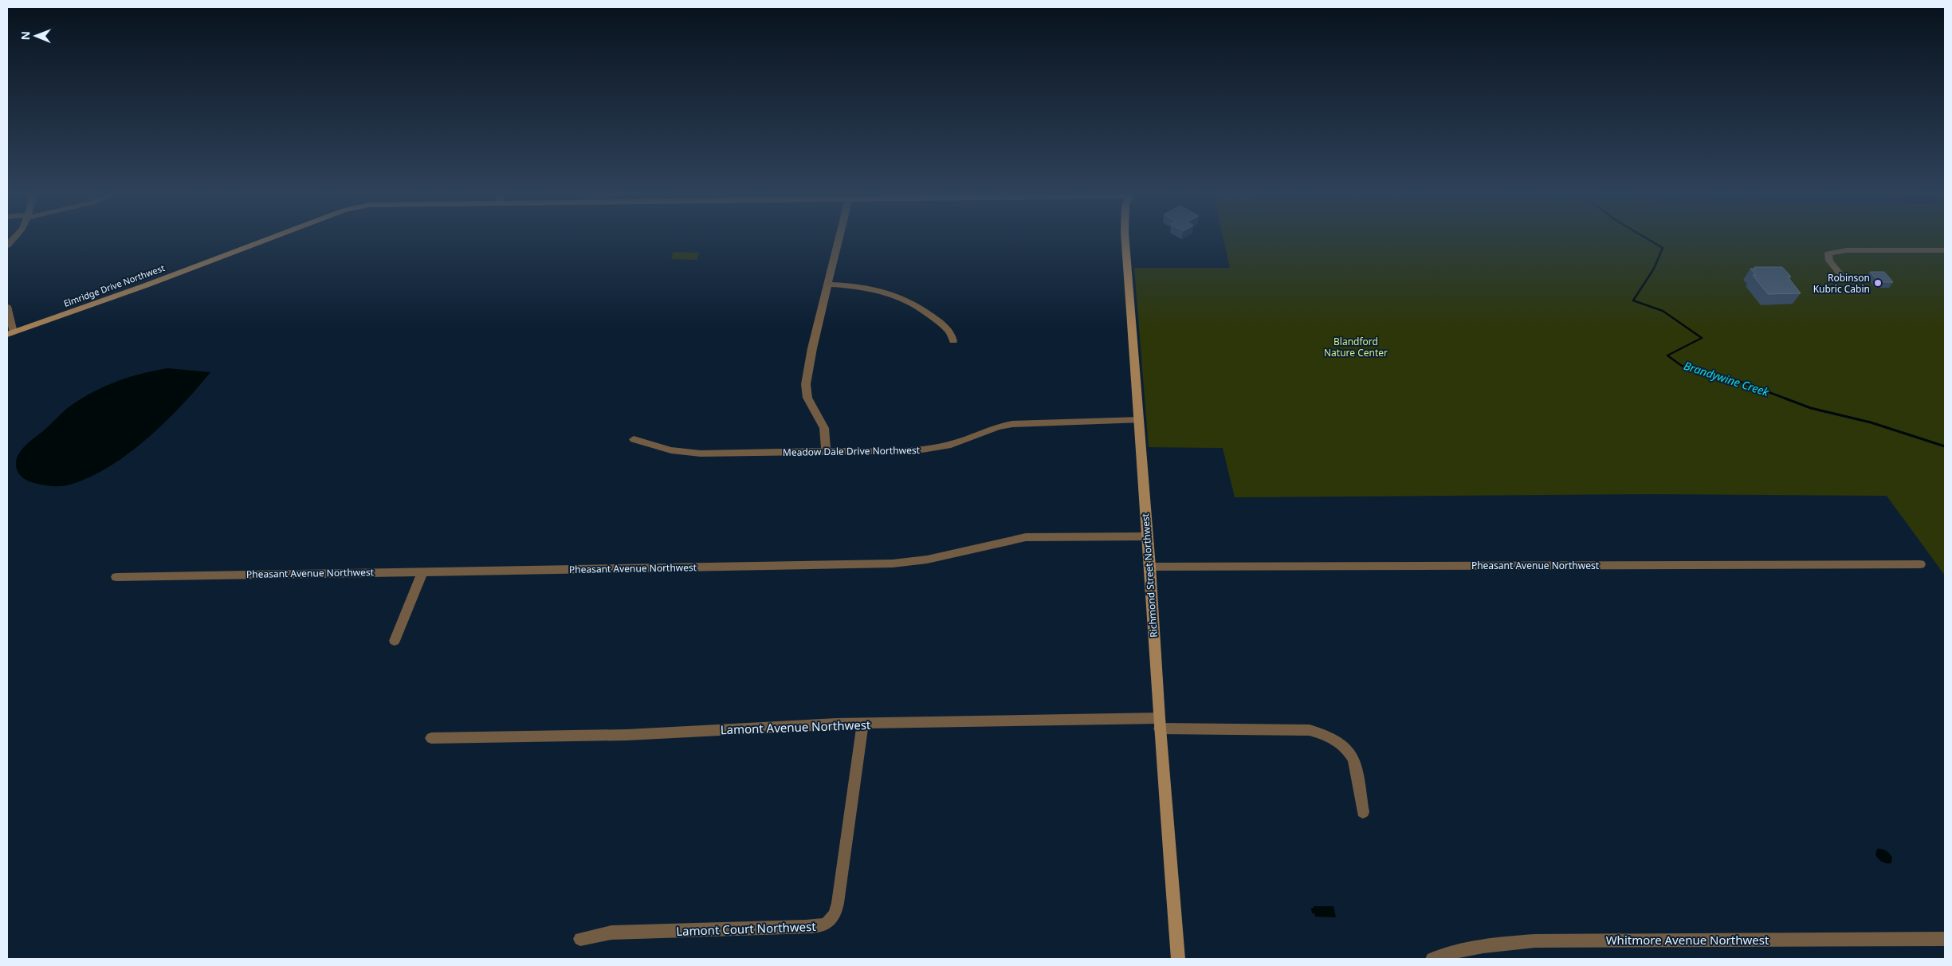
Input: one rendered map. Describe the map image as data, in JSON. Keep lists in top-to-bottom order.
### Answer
{
  "streets": {
    "street": [
      "Elmridge Drive Northwest",
      "Meadow Dale Drive Northwest",
      "Pheasant Avenue Northwest",
      "Richmond Street Northwest",
      "Lamont Avenue Northwest",
      "Lamont Court Northwest",
      "Whitmore Avenue Northwest"
    ]
  },
  "crossings": [
    ["Meadow Dale Drive Northwest", "Richmond Street Northwest"],
    ["Pheasant Avenue Northwest", "Richmond Street Northwest"],
    ["Richmond Street Northwest", "Lamont Avenue Northwest"],
    ["Lamont Avenue Northwest", "Lamont Court Northwest"]
  ],
  "water": ["Brandywine Creek"],
  "parks": ["Blandford Nature Center"],
  "places": ["Robinson Kubric Cabin"],
  "north": "left"
}
